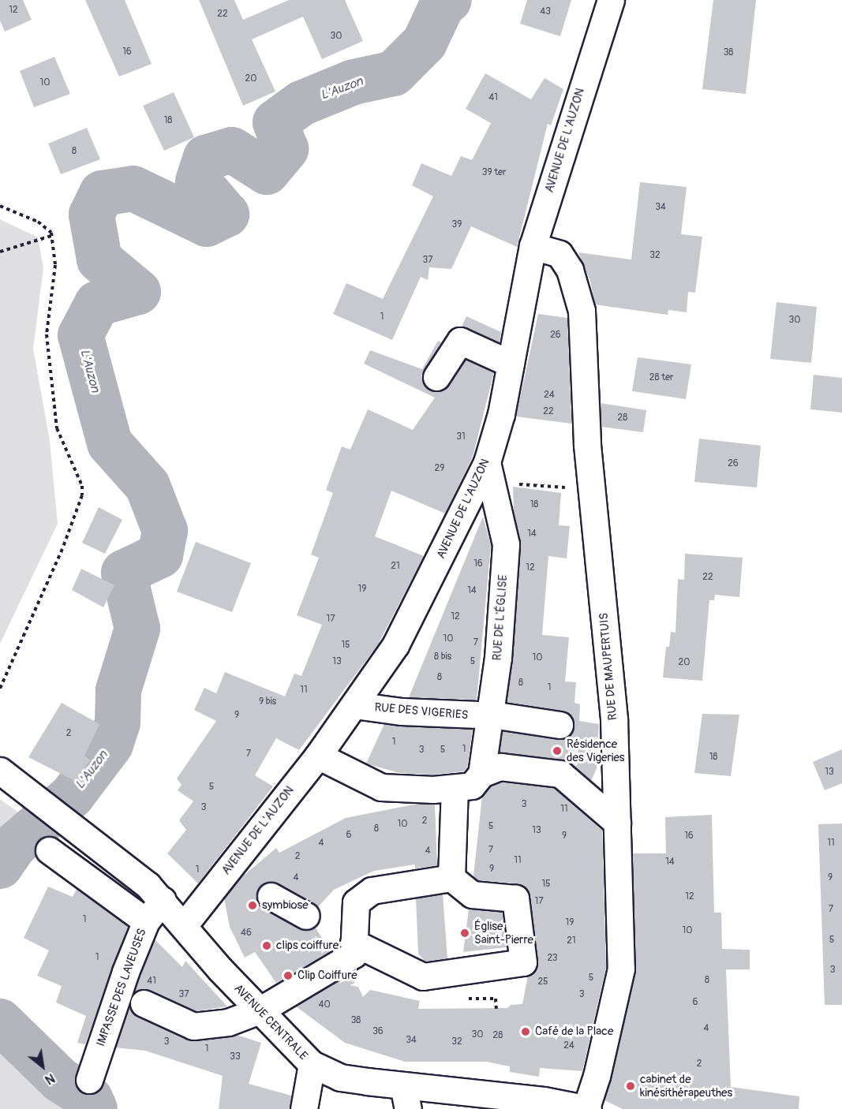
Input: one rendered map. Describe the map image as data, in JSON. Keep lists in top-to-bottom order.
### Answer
{
  "streets": {
    "street": [
      "AVENUE DE L'AUZON",
      "RUE DE L'ÉGLISE",
      "RUE DE MAUPERTUIS",
      "RUE DES VIGERIES",
      "IMPASSE DES LAVEUSES",
      "AVENUE CENTRALE"
    ]
  },
  "crossings": [
    ["AVENUE DE L'AUZON", "RUE DE L'ÉGLISE"],
    ["AVENUE DE L'AUZON", "RUE DE MAUPERTUIS"],
    ["AVENUE DE L'AUZON", "RUE DES VIGERIES"],
    ["AVENUE DE L'AUZON", "AVENUE CENTRALE"],
    ["RUE DE L'ÉGLISE", "RUE DES VIGERIES"],
    ["RUE DE MAUPERTUIS", "AVENUE CENTRALE"],
    ["IMPASSE DES LAVEUSES", "AVENUE CENTRALE"]
  ],
  "water": ["L'Auzon"],
  "places": [
    "Résidence des Vigeries",
    "symbiose",
    "Église Saint-Pierre",
    "clips coiffure",
    "Clip Coiffure",
    "Café de la Place",
    "cabinet de kinésithérapeuthes"
  ],
  "house_numbers": [
    "12",
    "43",
    "22",
    "30",
    "16",
    "38",
    "20",
    "10",
    "41",
    "18",
    "8",
    "39 ter",
    "34",
    "39",
    "32",
    "37",
    "1",
    "30",
    "26",
    "28 ter",
    "24",
    "22",
    "28",
    "31",
    "26",
    "29",
    "18",
    "14",
    "16",
    "21",
    "12",
    "22",
    "19",
    "14",
    "12",
    "17",
    "10",
    "7",
    "15",
    "8 bis",
    "10",
    "13",
    "5",
    "20",
    "8",
    "8",
    "1",
    "11",
    "9 bis",
    "9",
    "2",
    "1",
    "1",
    "3",
    "5",
    "7",
    "18",
    "13",
    "5",
    "3",
    "3",
    "11",
    "2",
    "10",
    "5",
    "8",
    "13",
    "6",
    "9",
    "16",
    "4",
    "11",
    "7",
    "4",
    "2",
    "11",
    "14",
    "9",
    "1",
    "4",
    "9",
    "15",
    "12",
    "17",
    "7",
    "1",
    "19",
    "10",
    "46",
    "5",
    "21",
    "1",
    "23",
    "3",
    "5",
    "8",
    "41",
    "25",
    "37",
    "3",
    "6",
    "40",
    "38",
    "4",
    "36",
    "30",
    "28",
    "34",
    "3",
    "32",
    "24",
    "1",
    "33",
    "2"
  ],
  "north": "bottom right"
}
